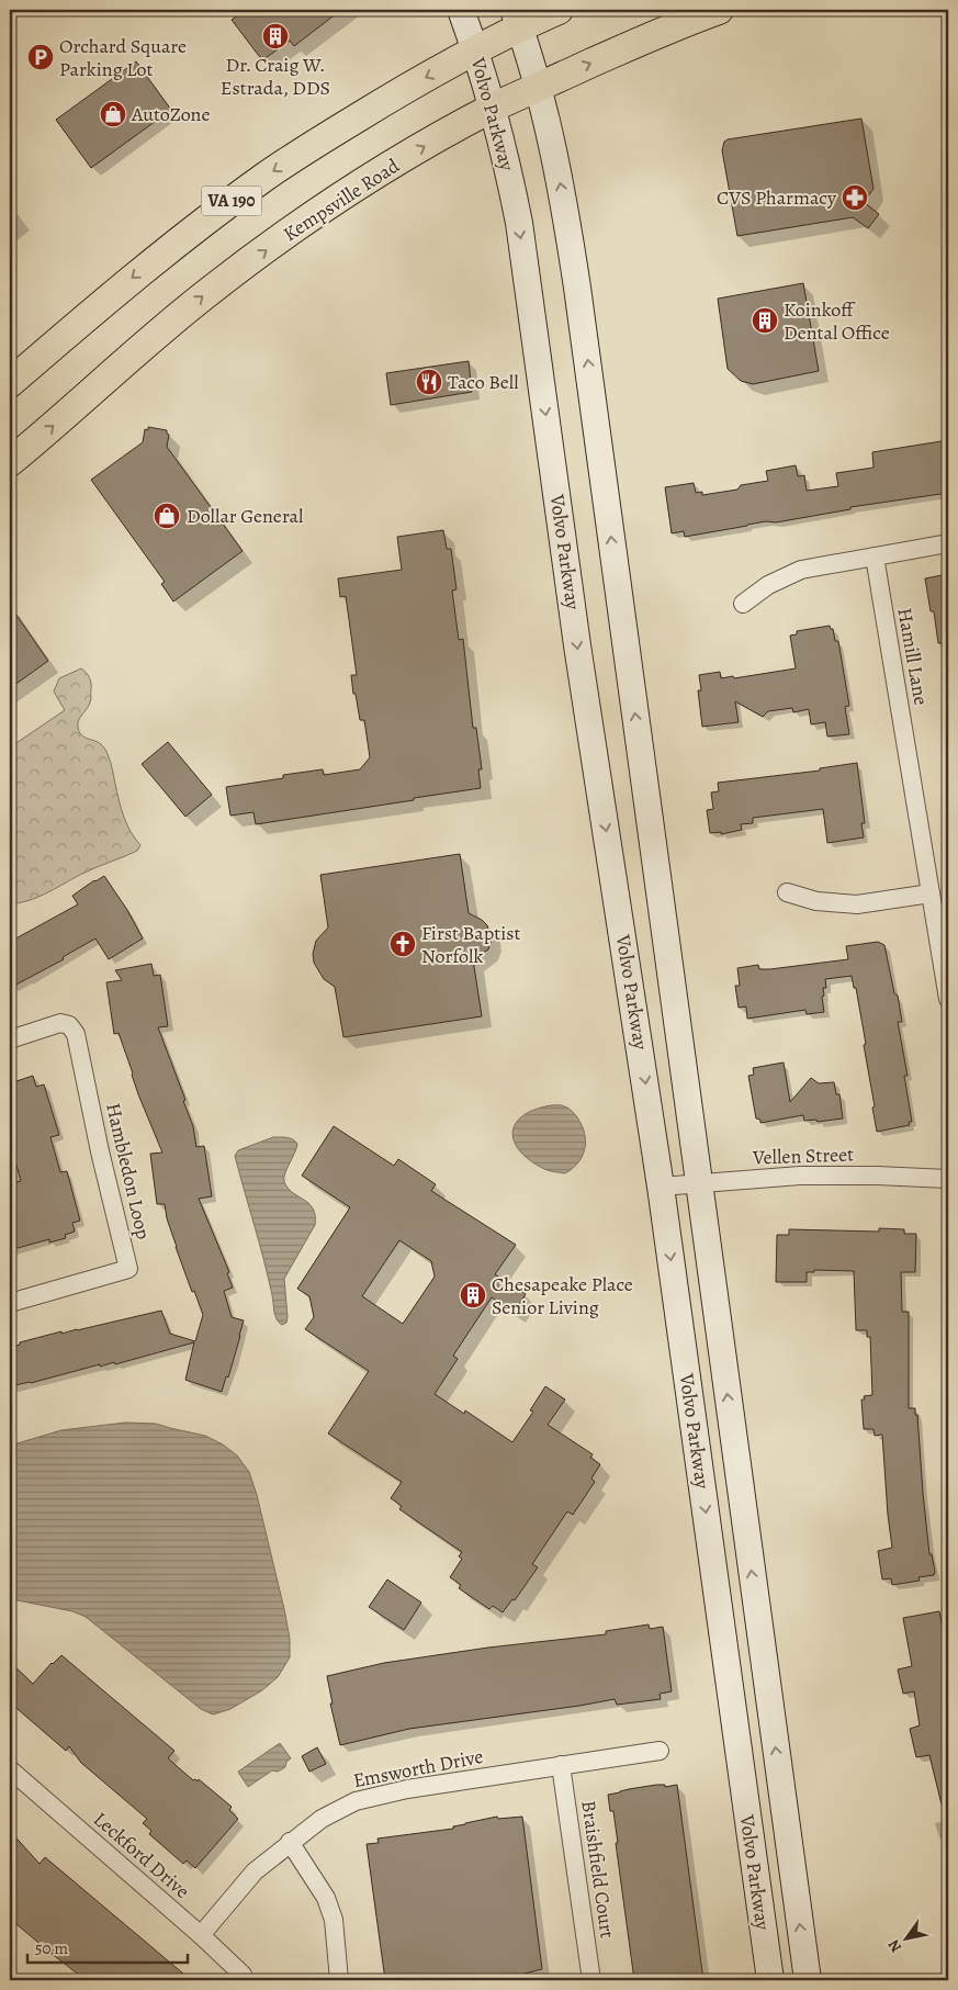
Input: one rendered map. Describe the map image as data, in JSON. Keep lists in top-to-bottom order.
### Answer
{
  "streets": {
    "main road": ["Volvo Parkway", "Kempsville Road", "VA 190"],
    "street": [
      "Hamill Lane",
      "Vellen Street",
      "Hambledon Loop",
      "Emsworth Drive",
      "Leckford Drive",
      "Braishfield Court"
    ]
  },
  "crossings": [
    ["Volvo Parkway", "Kempsville Road"],
    ["Volvo Parkway", "VA 190"],
    ["Volvo Parkway", "Vellen Street"],
    ["Emsworth Drive", "Leckford Drive"],
    ["Emsworth Drive", "Braishfield Court"]
  ],
  "places": {
    "building": ["Dr. Craig W. Estrada, DDS", "Koinkoff Dental Office", "Chesapeake Place Senior Living"],
    "parking": ["Orchard Square Parking Lot"],
    "shop": ["AutoZone", "Dollar General"],
    "pharmacy": ["CVS Pharmacy"],
    "restaurant": ["Taco Bell"],
    "church": ["First Baptist Norfolk"]
  },
  "scale_bar": "50 m",
  "north": "bottom left"
}
